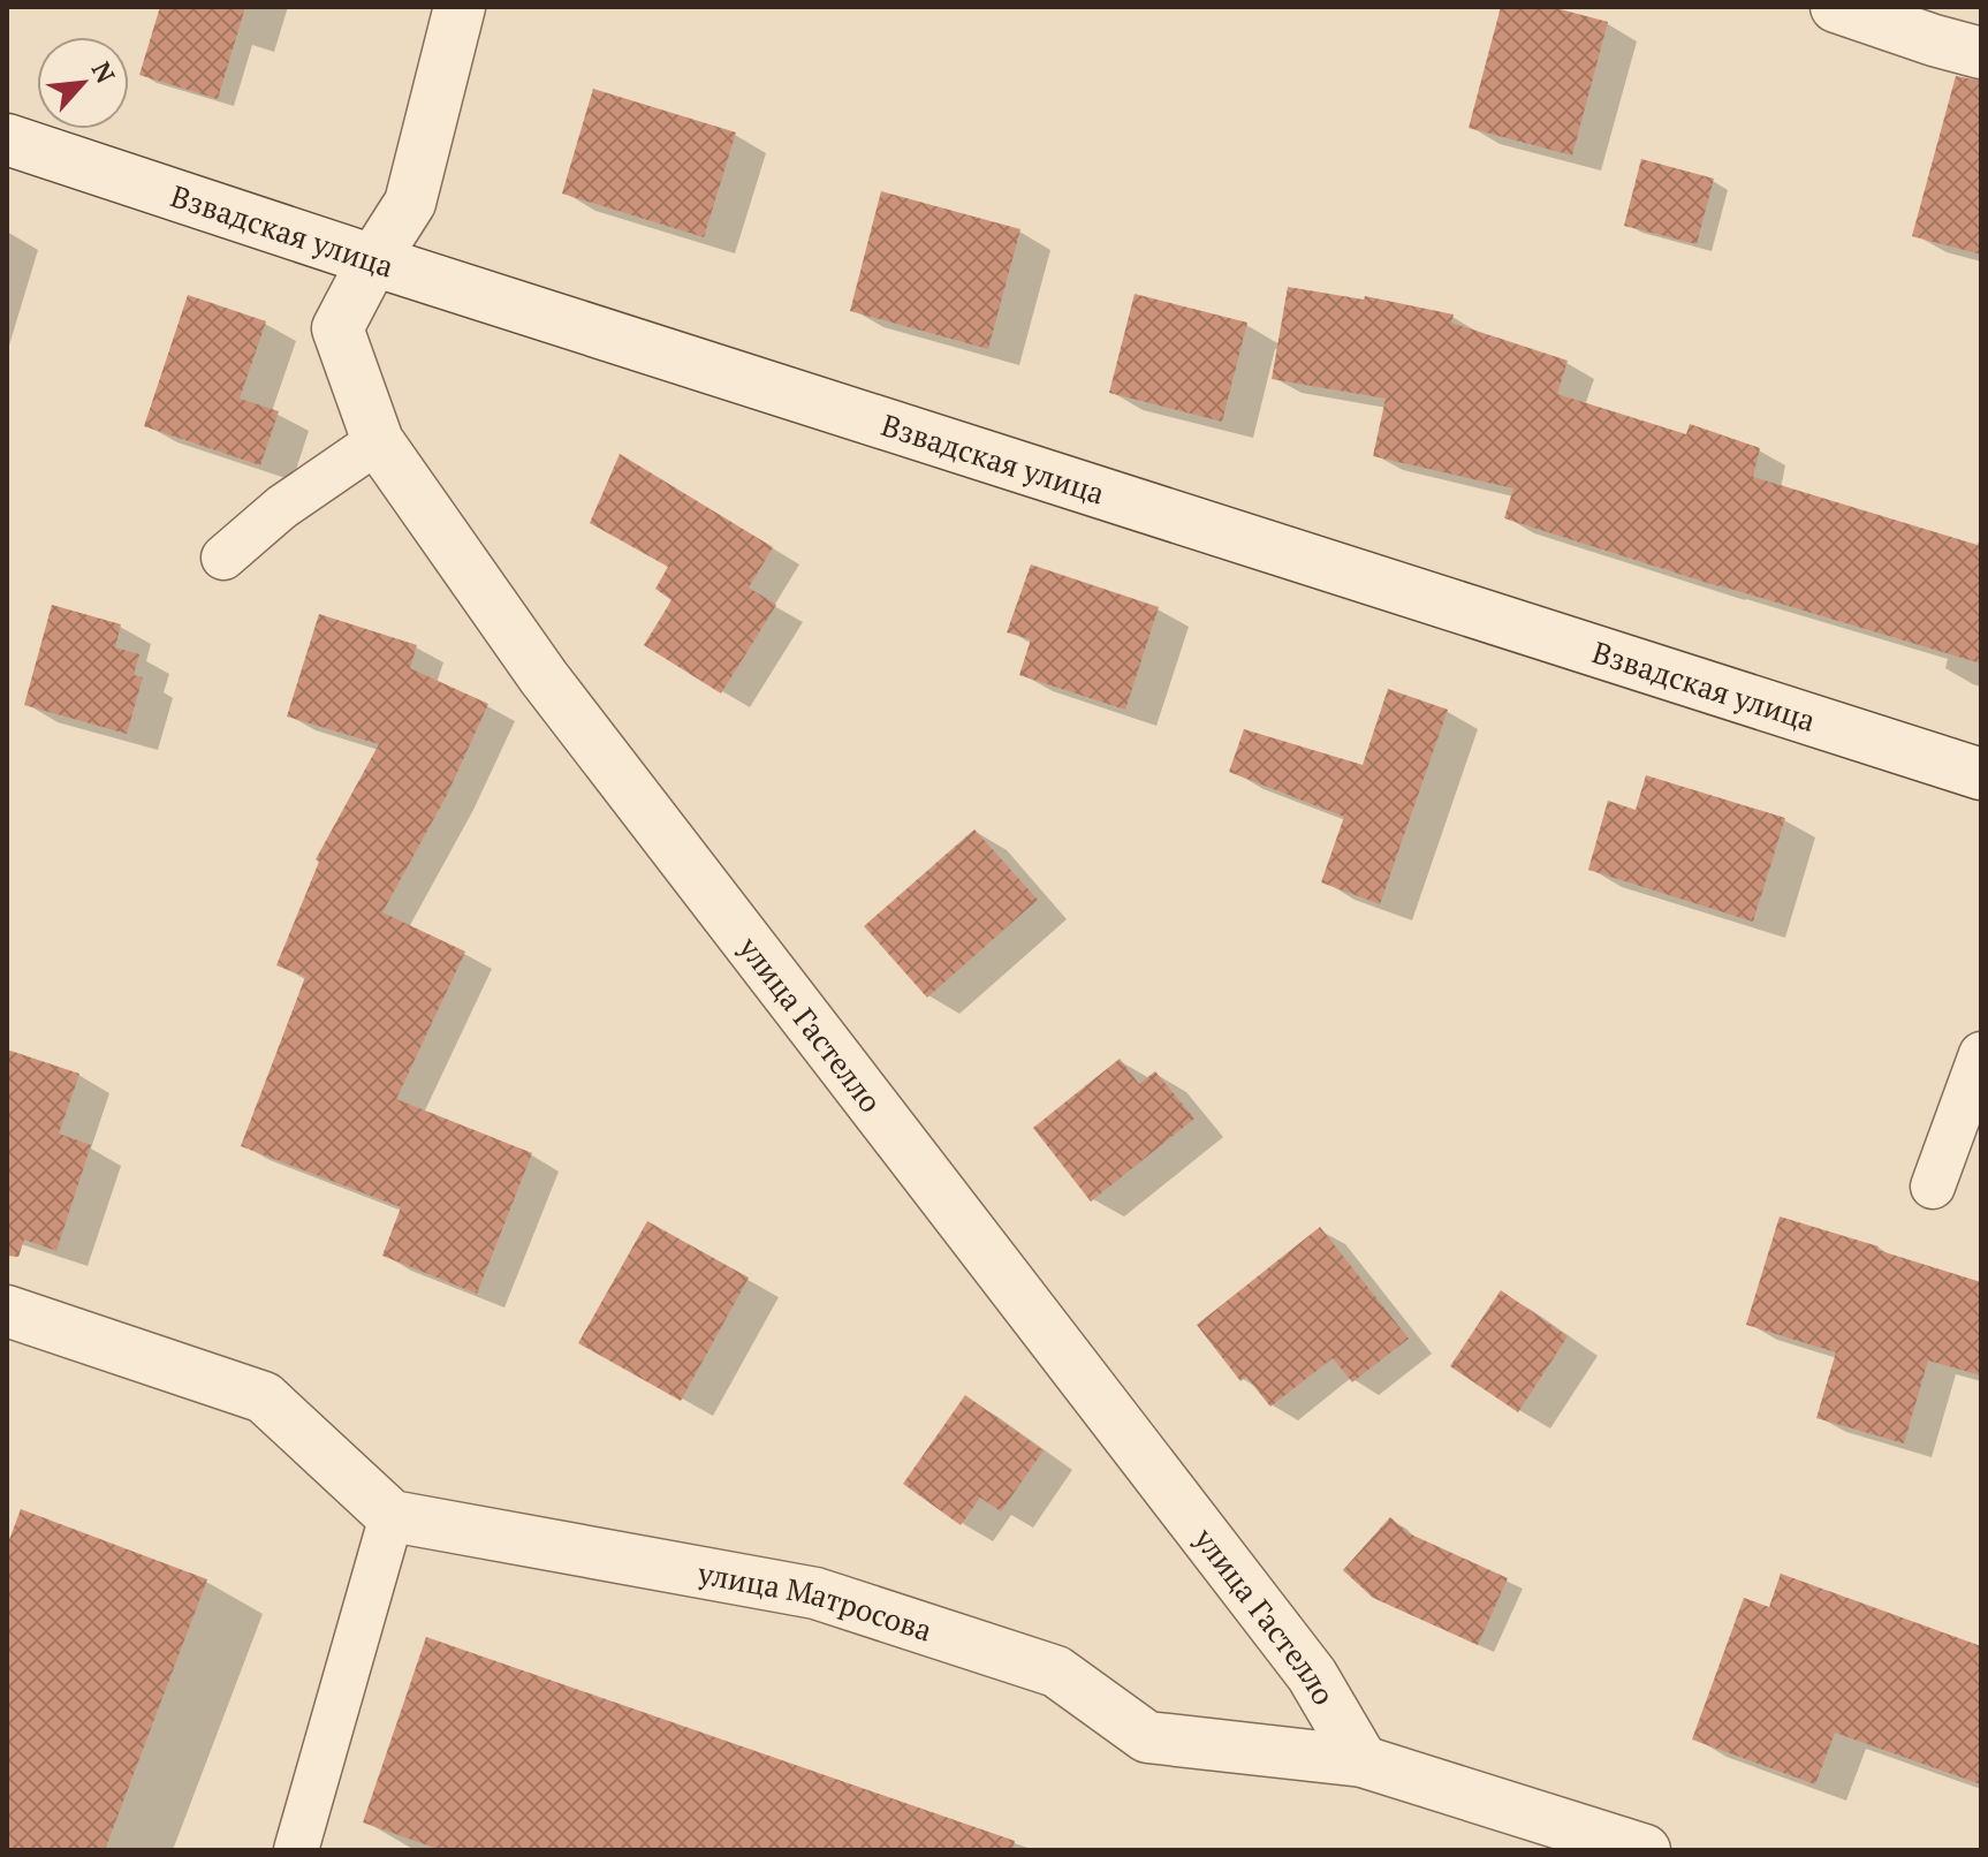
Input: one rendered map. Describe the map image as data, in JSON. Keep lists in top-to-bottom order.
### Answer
{
  "streets": {
    "street": ["Взвадская улица", "улица Гастелло", "улица Матросова"]
  },
  "crossings": [
    ["Взвадская улица", "улица Гастелло"],
    ["улица Гастелло", "улица Матросова"]
  ],
  "north": "top right"
}
